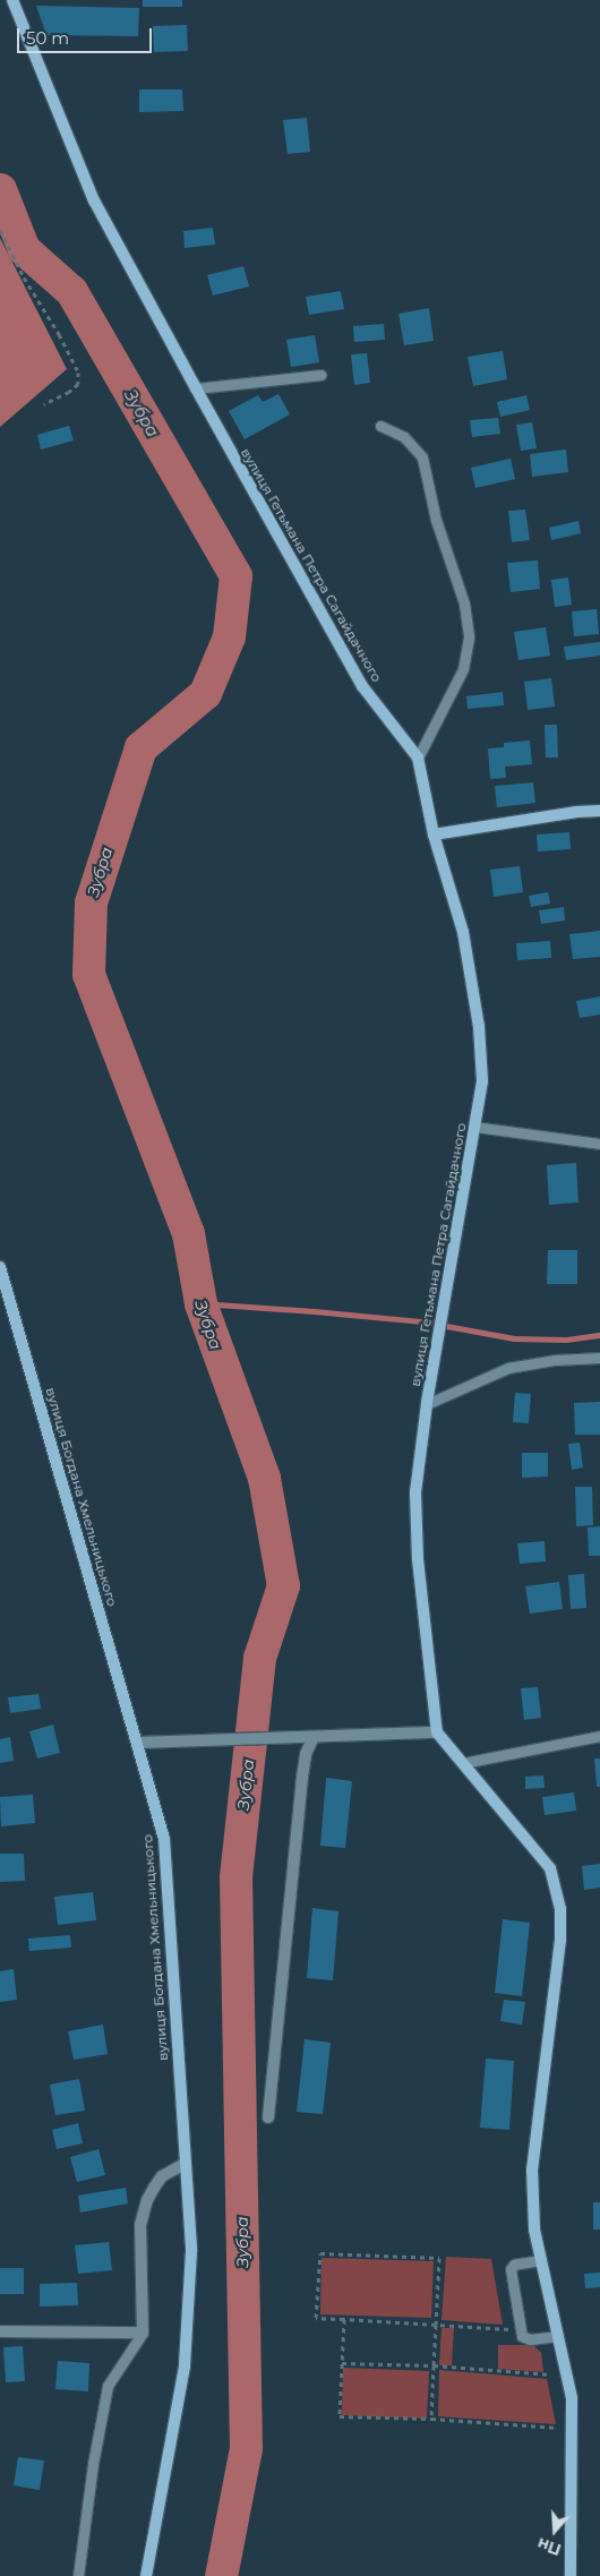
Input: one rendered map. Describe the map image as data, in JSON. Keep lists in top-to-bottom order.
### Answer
{
  "streets": {
    "street": ["вулиця Гетьмана Петра Сагайдачного", "вулиця Богдана Хмельницького"]
  },
  "water": ["Зубра"],
  "scale_bar": "50 m",
  "north": "bottom"
}
